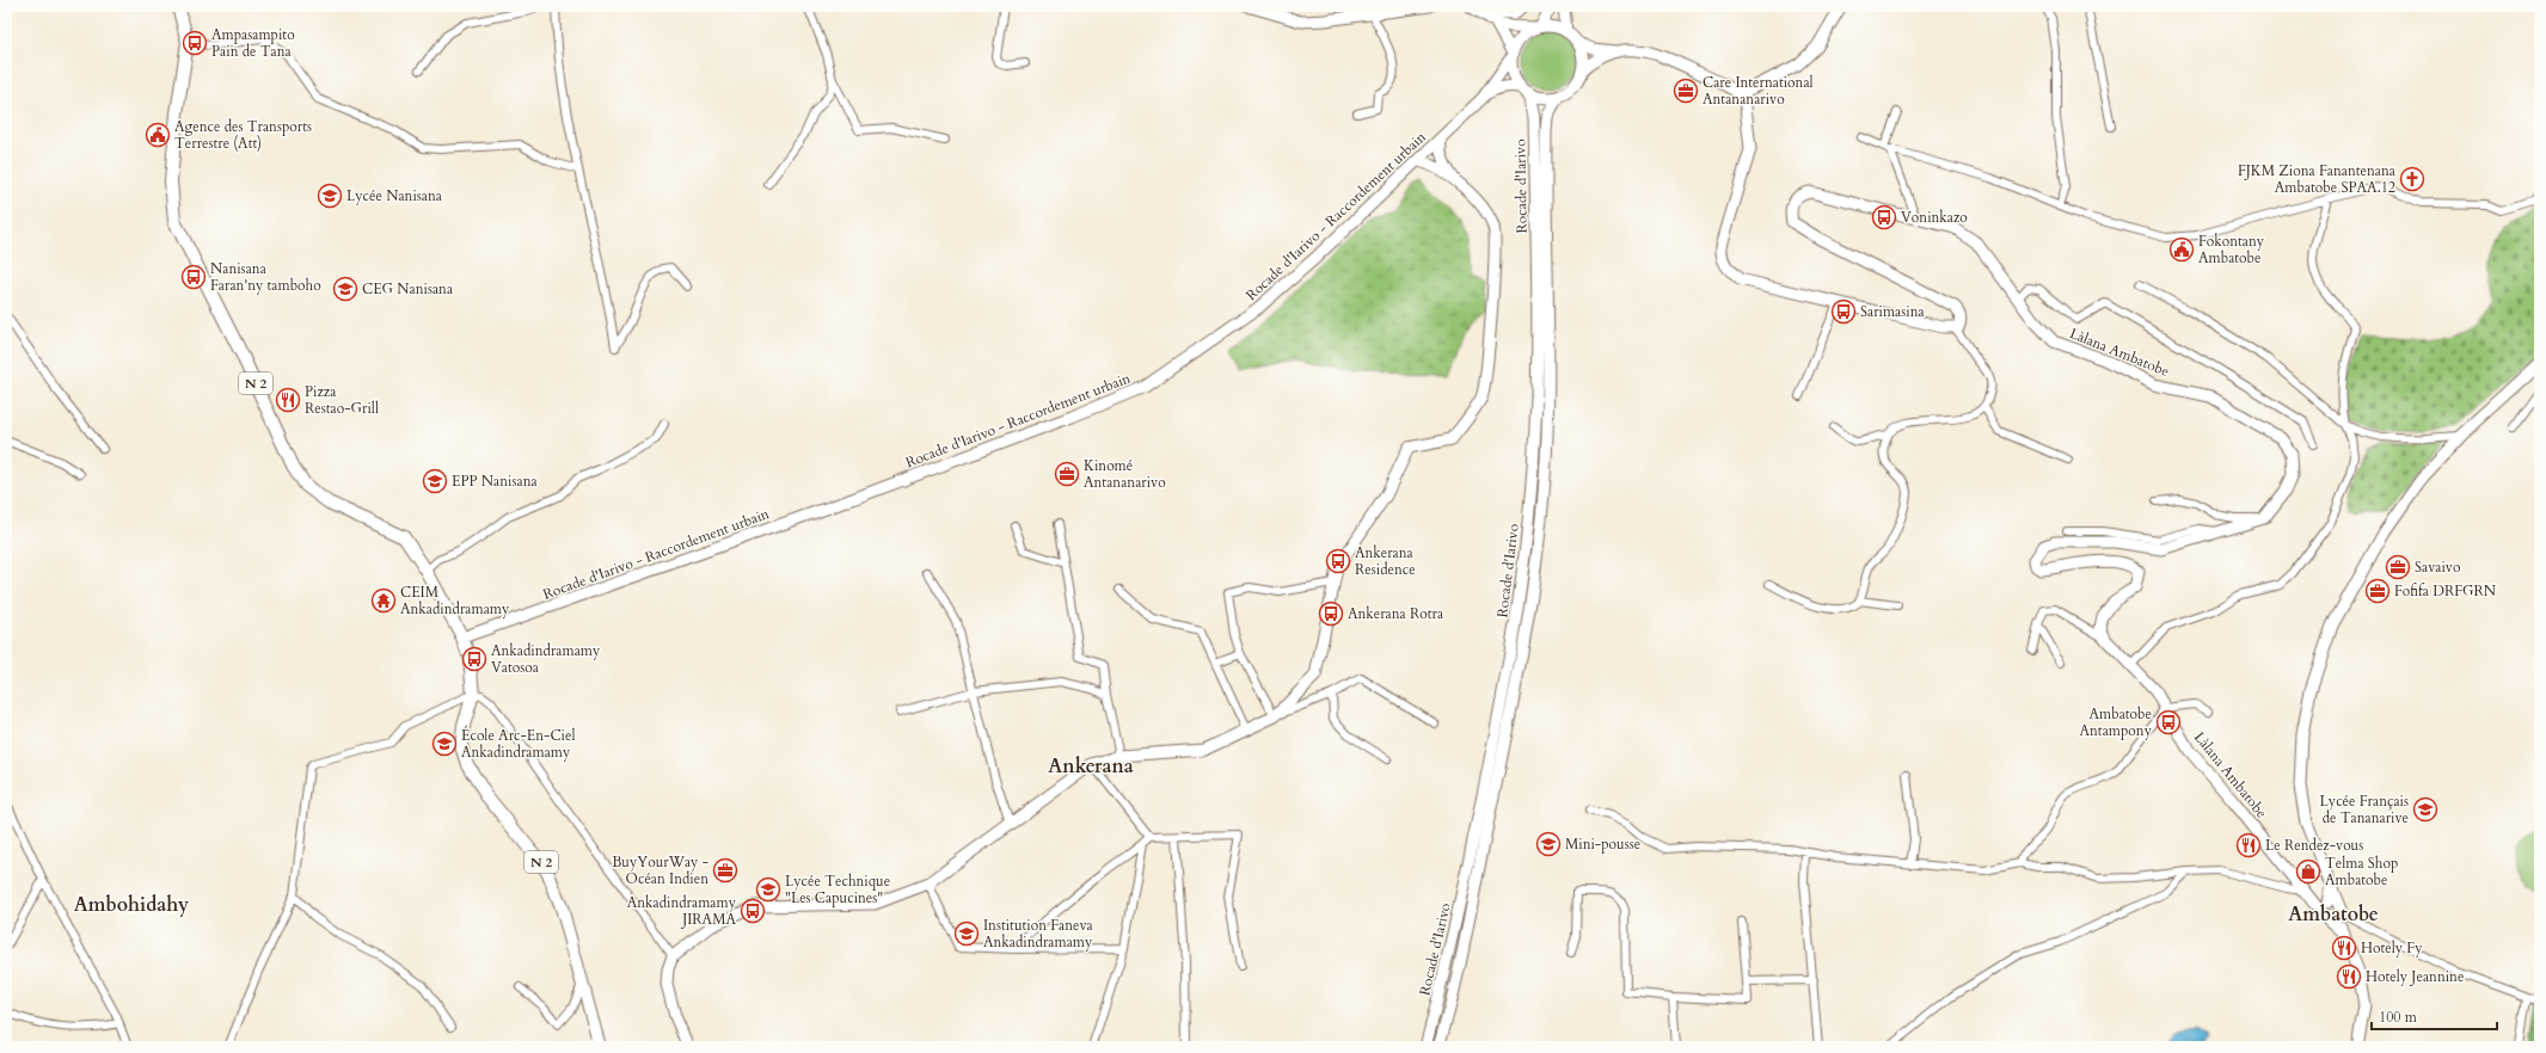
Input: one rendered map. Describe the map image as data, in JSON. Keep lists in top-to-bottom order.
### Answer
{
  "streets": {
    "main road": ["N 2"],
    "street": ["Rocade d'Iarivo", "Rocade d'Iarivo - Raccordement urbain", "Làlana Ambatobe"]
  },
  "crossings": [
    ["Rocade d'Iarivo", "Rocade d'Iarivo - Raccordement urbain"],
    ["Rocade d'Iarivo - Raccordement urbain", "N 2"]
  ],
  "districts": ["Ankerana", "Ambohidahy", "Ambatobe"],
  "places": {
    "bus stop": [
      "Ampasampito Pain de Tana",
      "Voninkazo",
      "Nanisana Faran'ny tamboho",
      "Sarimasina",
      "Ankerana Residence",
      "Ankerana Rotra",
      "Ankadindramamy Vatosoa",
      "Ambatobe Antampony",
      "Ankadindramamy JIRAMA"
    ],
    "office": [
      "Care International Antananarivo",
      "Kinomé Antananarivo",
      "Savaivo",
      "Fofifa DRFGRN",
      "BuyYourWay - Océan Indien"
    ],
    "public building": ["Agence des Transports Terrestre (Att)", "Fokontany Ambatobe"],
    "church": ["FJKM Ziona Fanantenana Ambatobe SPAA.12"],
    "school or university": [
      "Lycée Nanisana",
      "CEG Nanisana",
      "EPP Nanisana",
      "École Arc-En-Ciel Ankadindramamy",
      "Lycée Français de Tananarive",
      "Mini-pousse",
      "Lycée Technique \"Les Capucines\"",
      "Institution Faneva Ankadindramamy"
    ],
    "restaurant": [
      "Pizza Restao-Grill",
      "Le Rendez-vous",
      "Hotely Fy",
      "Hotely Jeannine"
    ],
    "temple": ["CEIM Ankadindramamy"],
    "shop": ["Telma Shop Ambatobe"]
  },
  "scale_bar": "100 m"
}
